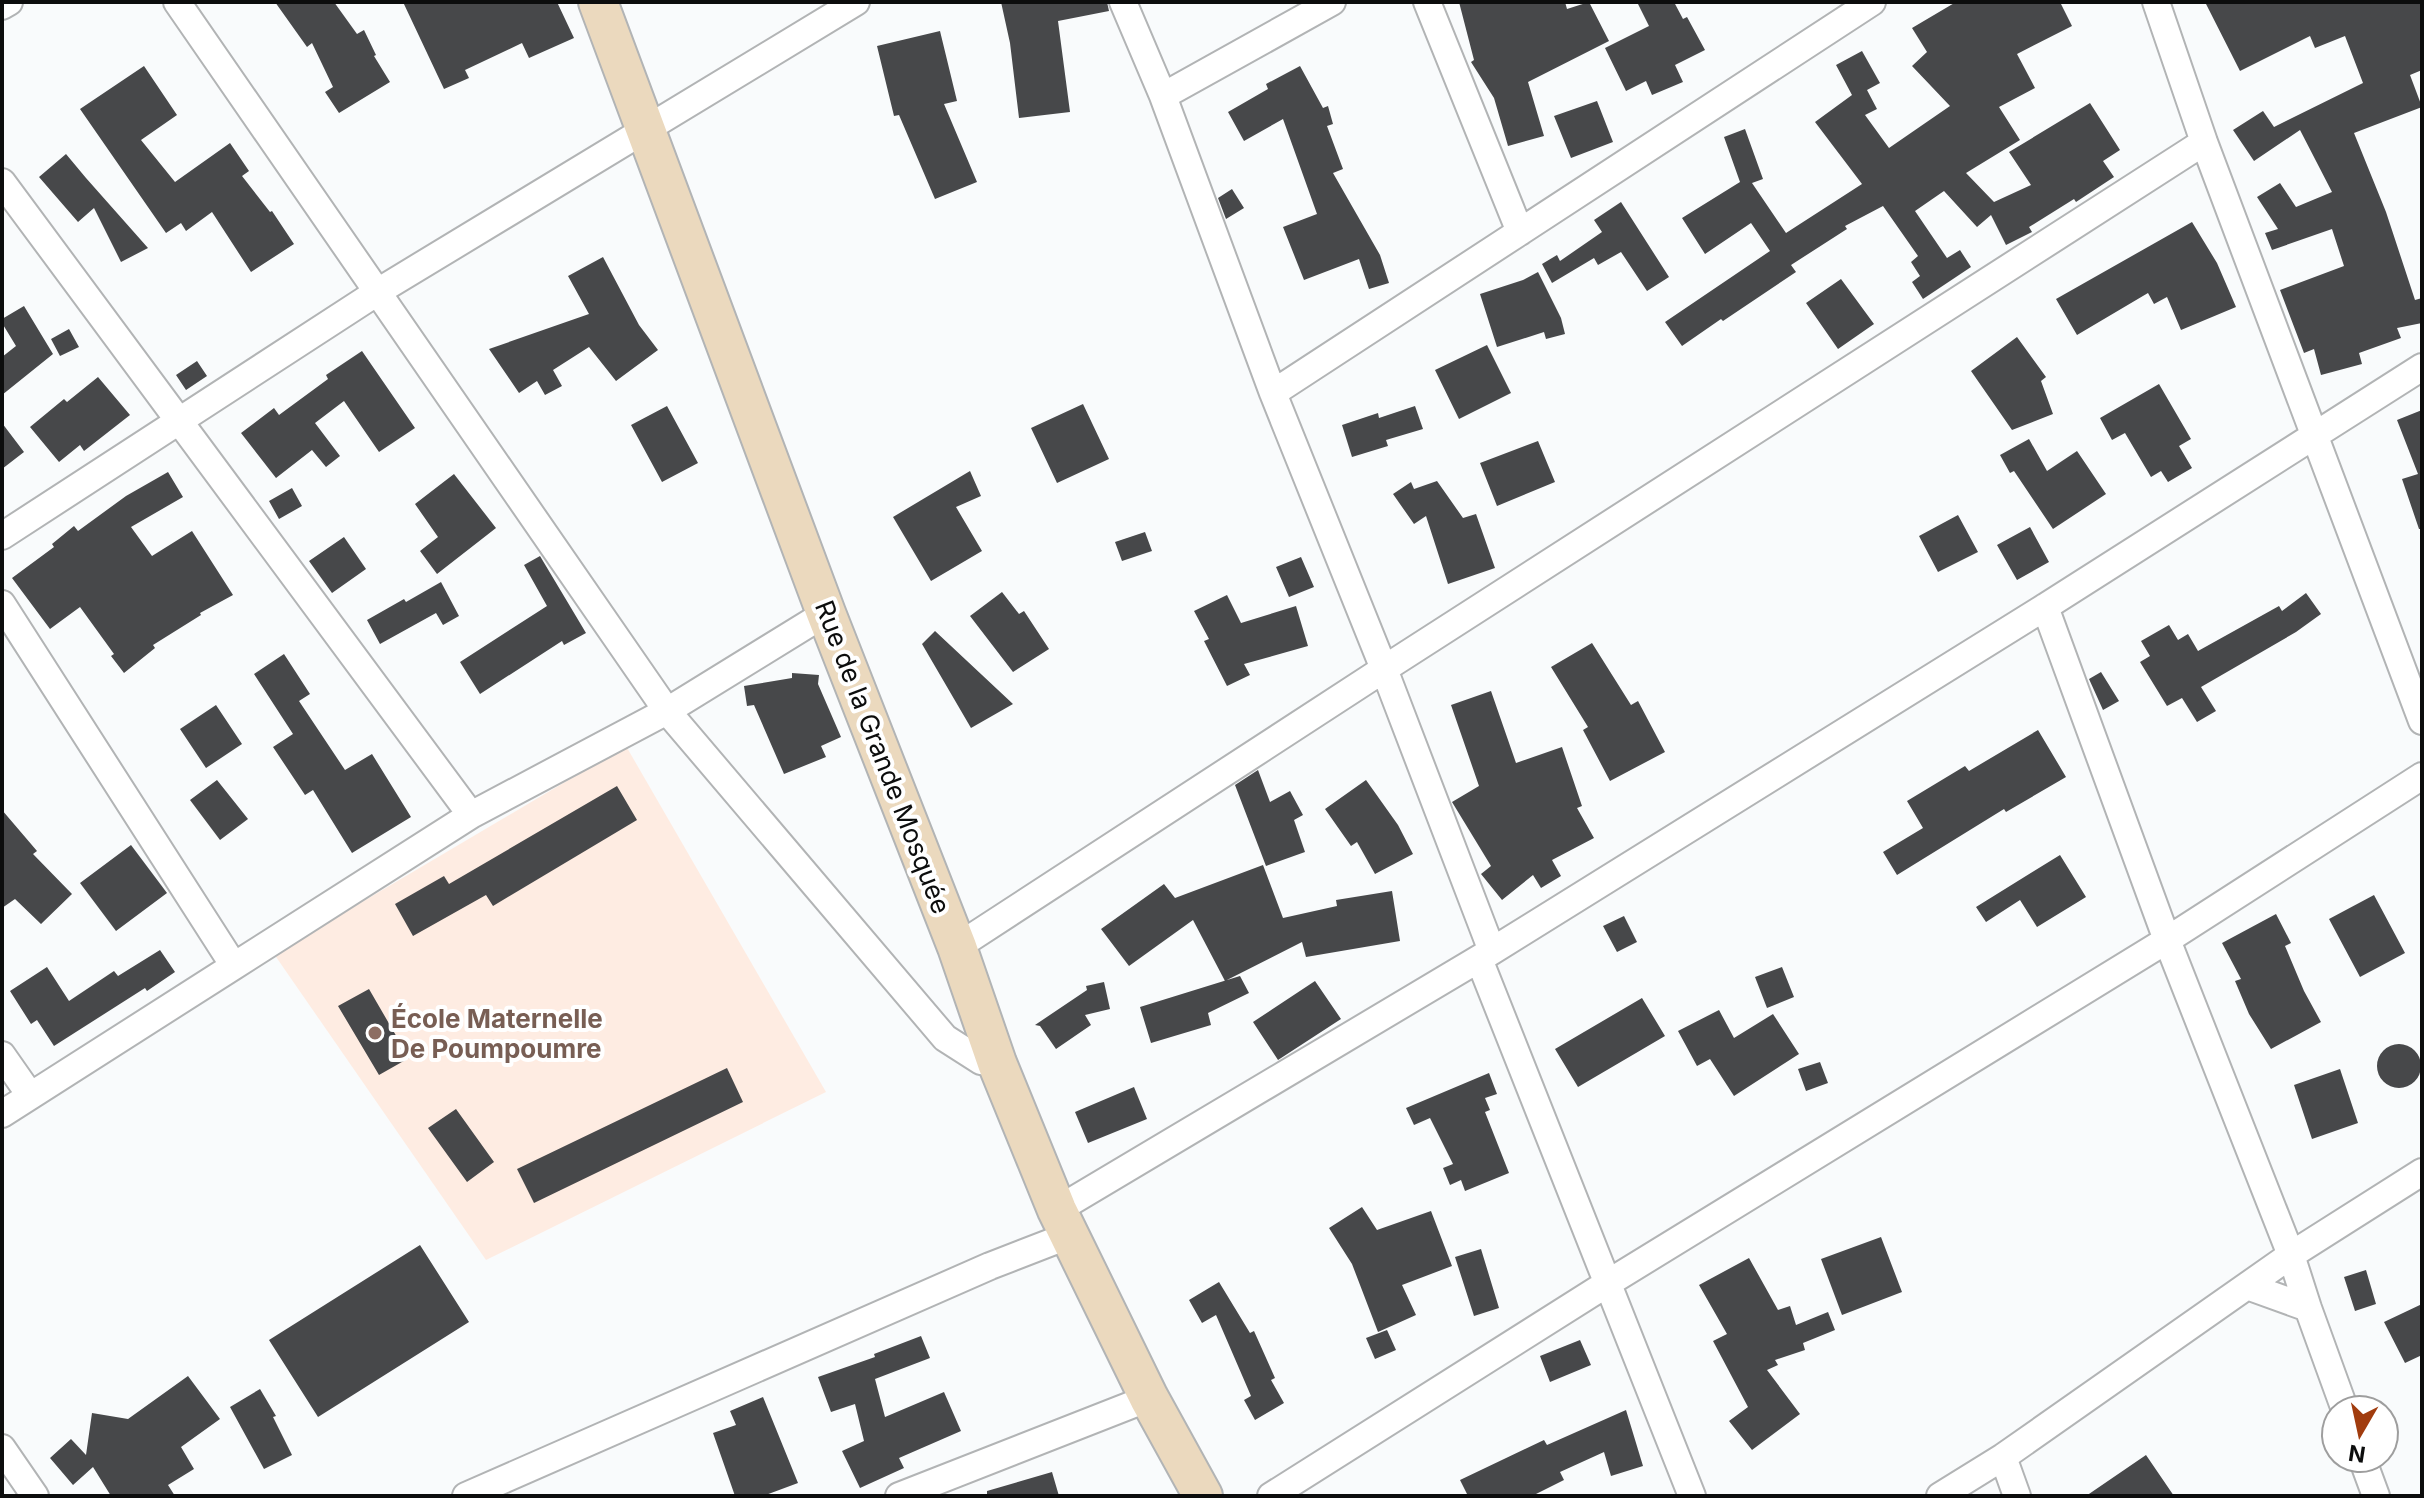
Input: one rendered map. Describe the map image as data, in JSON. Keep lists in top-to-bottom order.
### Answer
{
  "streets": {
    "street": ["Rue de la Grande Mosquée"]
  },
  "places": ["École Maternelle De Poumpoumre"],
  "north": "bottom"
}
